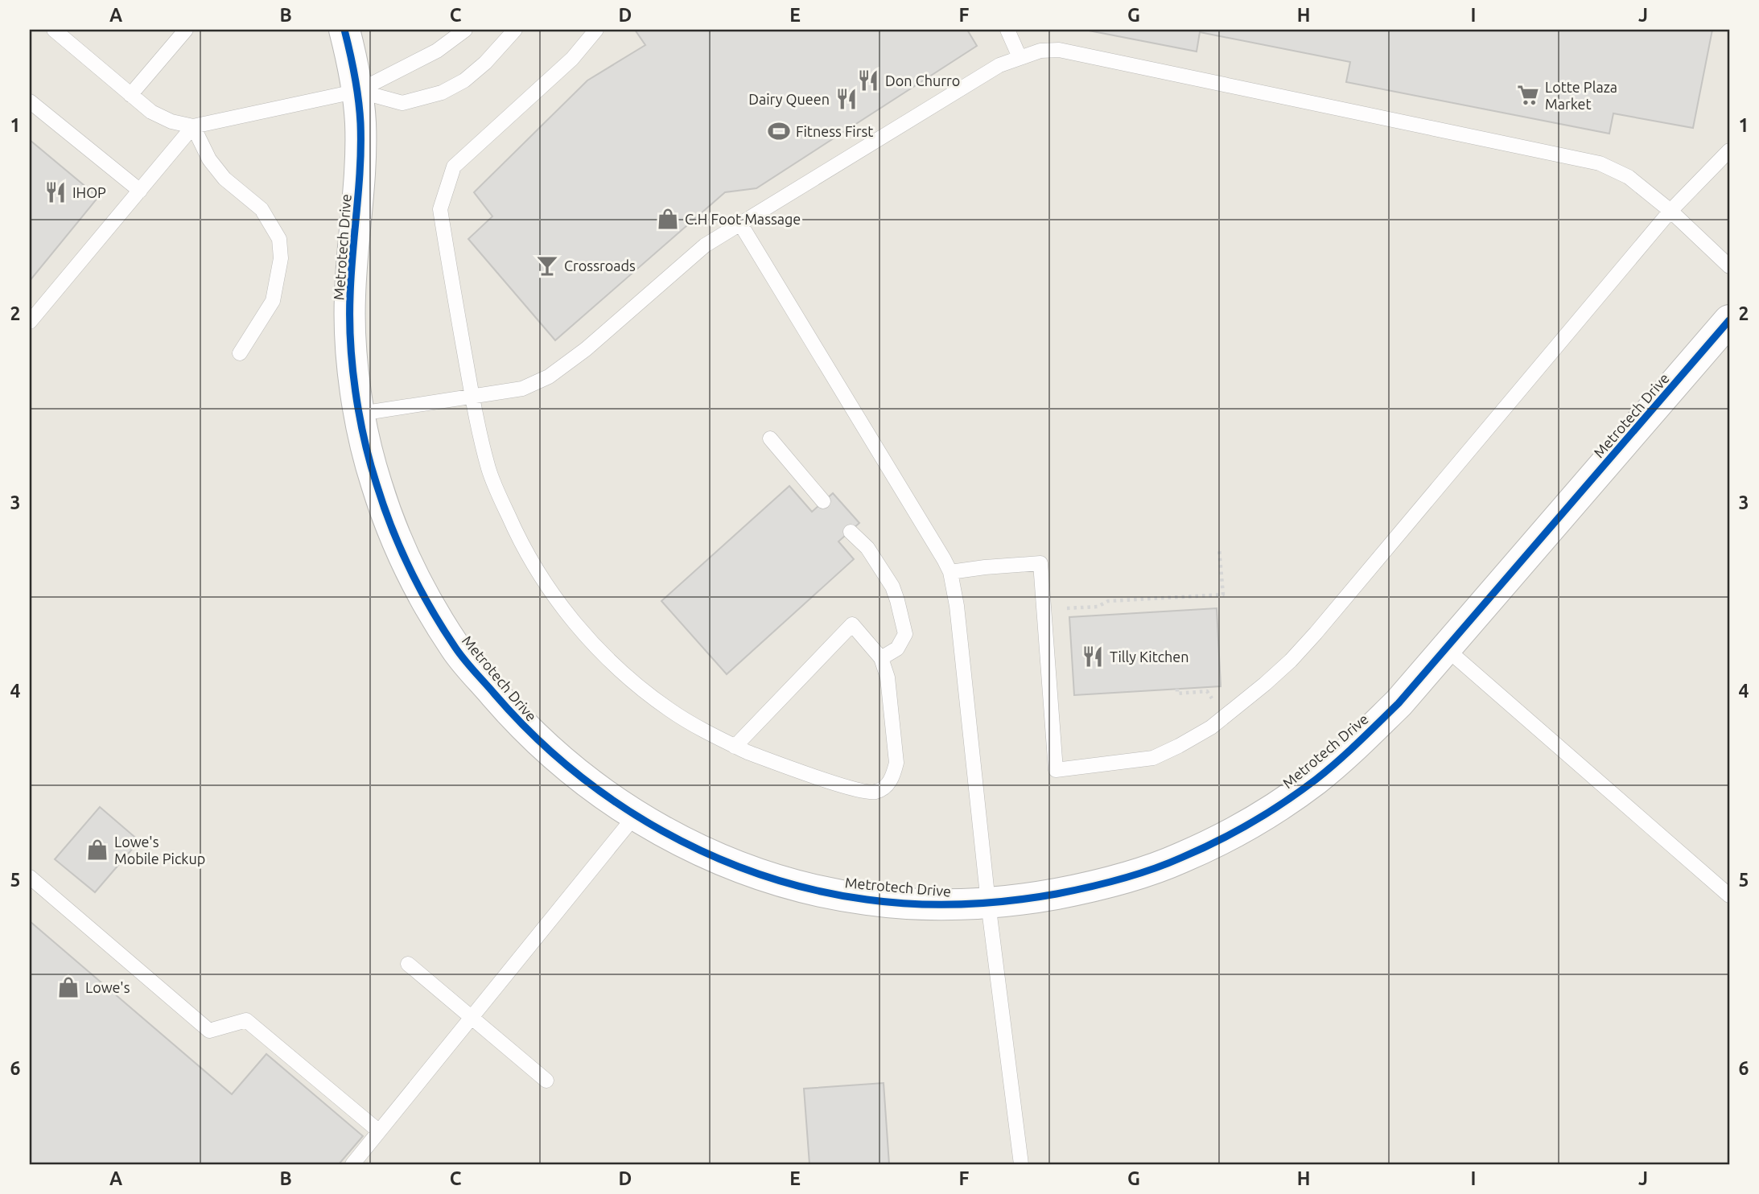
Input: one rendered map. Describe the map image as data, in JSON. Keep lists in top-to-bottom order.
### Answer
{
  "streets": {
    "street": ["Metrotech Drive"]
  },
  "places": {
    "restaurant": [
      "Don Churro",
      "Dairy Queen",
      "IHOP",
      "Tilly Kitchen"
    ],
    "supermarket": ["Lotte Plaza Market"],
    "sports": ["Fitness First"],
    "shop": ["C.H Foot Massage", "Lowe's Mobile Pickup", "Lowe's"],
    "bar": ["Crossroads"]
  },
  "grid": {
    "columns": [
      "A",
      "B",
      "C",
      "D",
      "E",
      "F",
      "G",
      "H",
      "I",
      "J"
    ],
    "rows": [
      "1",
      "2",
      "3",
      "4",
      "5",
      "6"
    ]
  }
}
